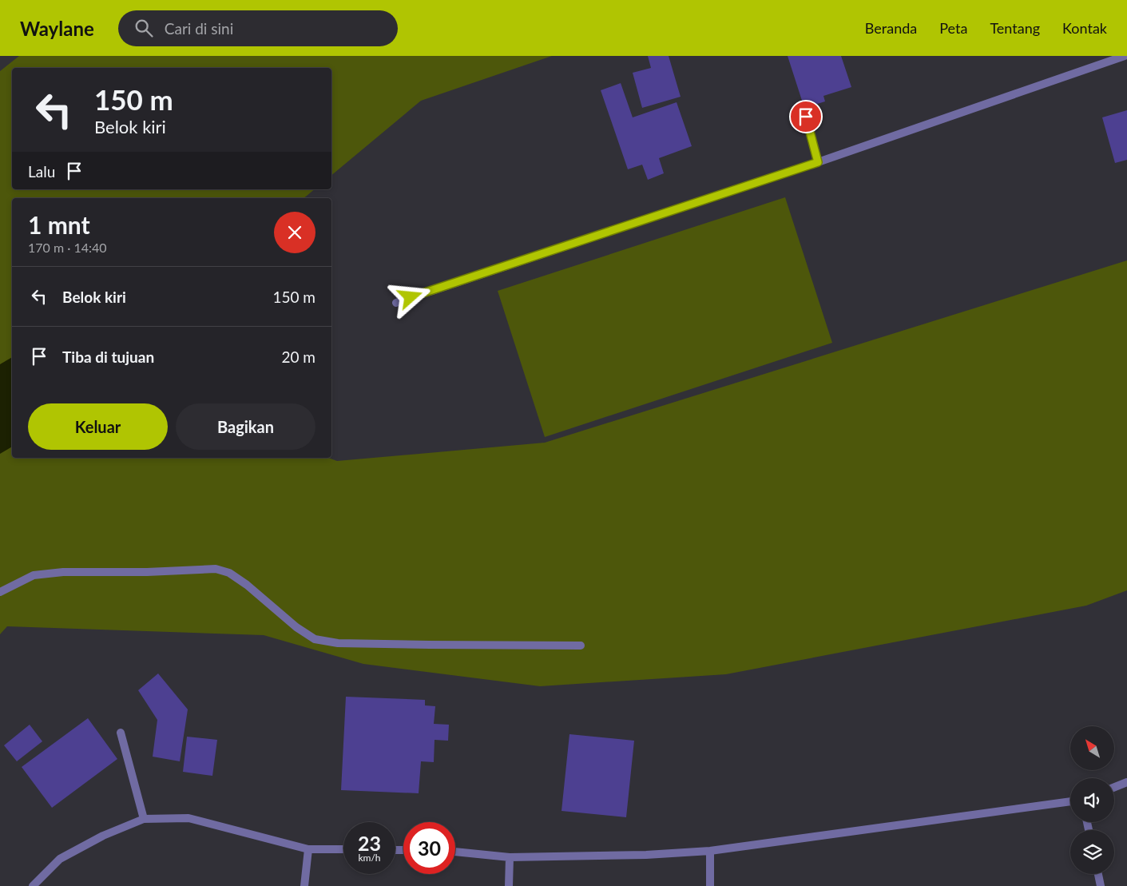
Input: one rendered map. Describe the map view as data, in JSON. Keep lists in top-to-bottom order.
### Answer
{
  "north": "top left",
  "page": {
    "header": "Waylane",
    "search": "Cari di sini",
    "nav": [
      "Beranda",
      "Peta",
      "Tentang",
      "Kontak"
    ],
    "turn": ["150 m", "Belok kiri"],
    "then": "Lalu",
    "heading": ["1 mnt", "170 m · 14:40"],
    "list": [
      {
        "name": "Belok kiri",
        "value": "150 m"
      },
      {
        "name": "Tiba di tujuan",
        "value": "20 m"
      }
    ],
    "buttons": ["Keluar", "Bagikan"],
    "speed": "23 km/h",
    "limit": "30"
  }
}
